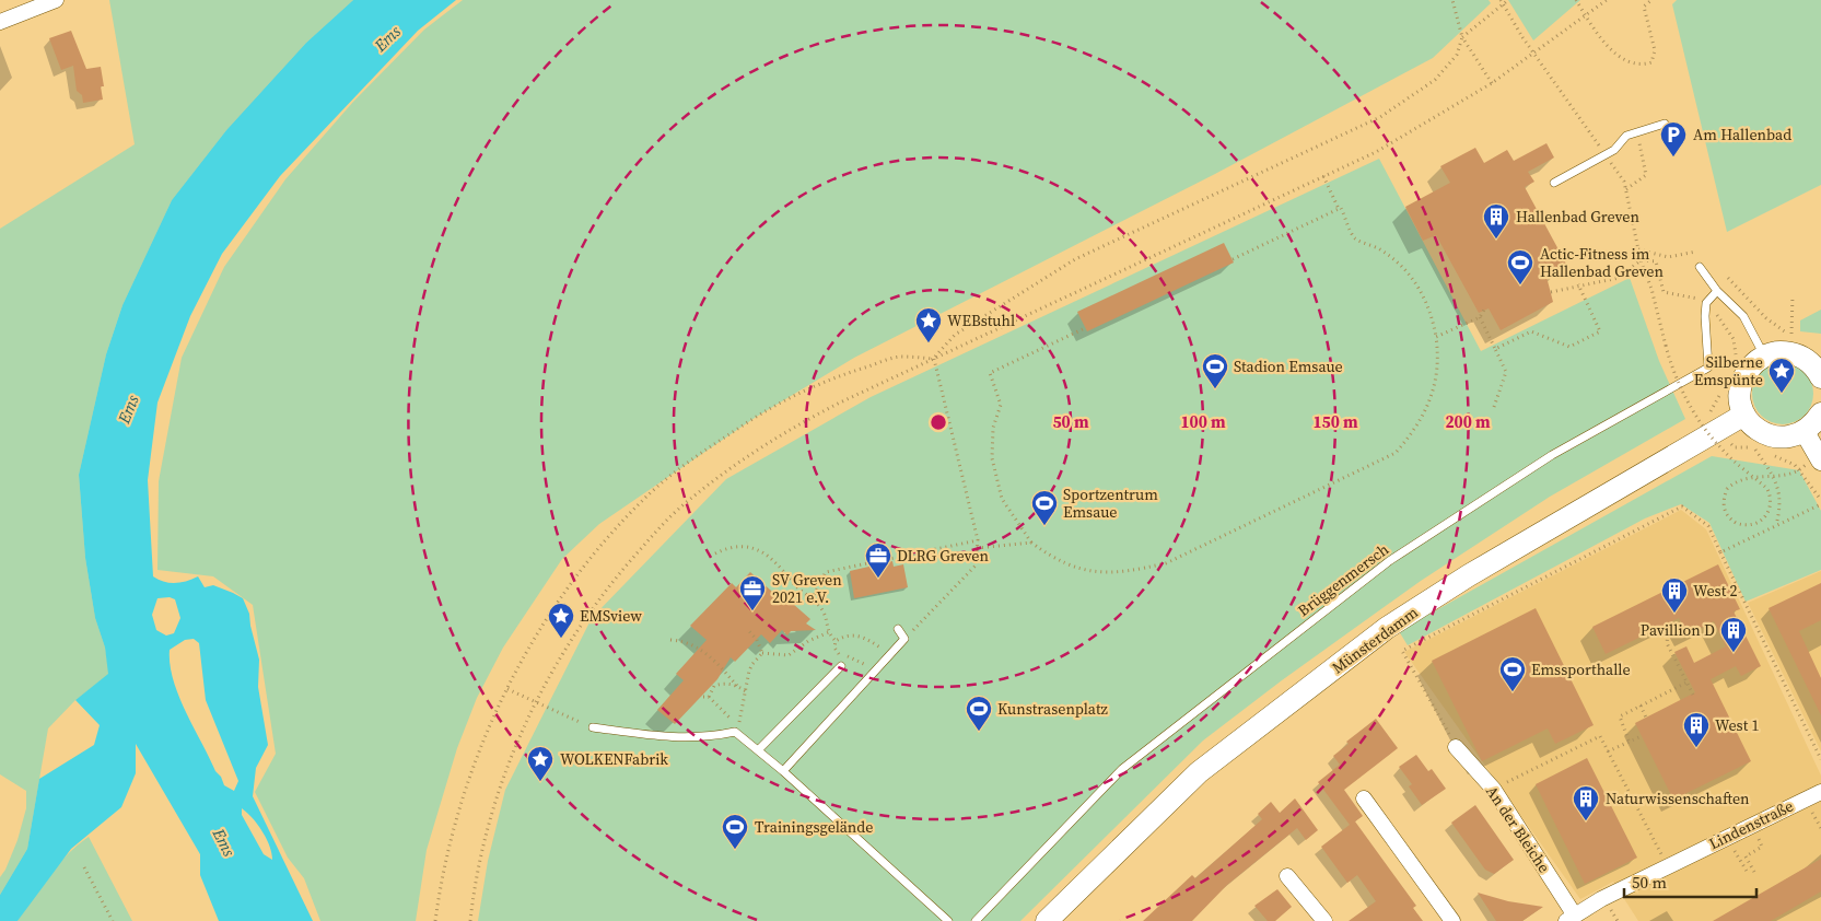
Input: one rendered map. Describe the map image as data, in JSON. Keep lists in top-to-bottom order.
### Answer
{
  "streets": {
    "main road": ["Münsterdamm"],
    "street": ["Lindenstraße", "An der Bleiche"],
    "lane": ["Brüggenmersch"]
  },
  "crossings": [
    ["Lindenstraße", "An der Bleiche"]
  ],
  "water": ["Ems"],
  "places": {
    "parking": ["Am Hallenbad"],
    "building": [
      "Hallenbad Greven",
      "West 2",
      "Pavillion D",
      "West 1",
      "Naturwissenschaften"
    ],
    "sports": [
      "Actic-Fitness im Hallenbad Greven",
      "Stadion Emsaue",
      "Sportzentrum Emsaue",
      "Emssporthalle",
      "Kunstrasenplatz",
      "Trainingsgelände"
    ],
    "place": [
      "WEBstuhl",
      "Silberne Emspünte",
      "EMSview",
      "WOLKENFabrik"
    ],
    "office": ["DLRG Greven", "SV Greven 2021 e.V."]
  },
  "scale_bar": "50 m",
  "rings": [
    "50 m",
    "100 m",
    "150 m",
    "200 m"
  ]
}
